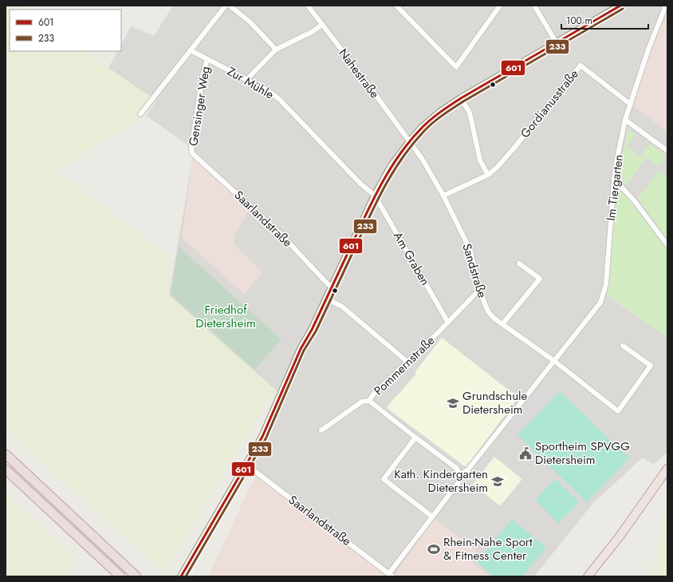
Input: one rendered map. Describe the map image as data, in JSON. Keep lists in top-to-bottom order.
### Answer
{
  "streets": {
    "street": [
      "Nahestraße",
      "Zur Mühle",
      "Gordianusstraße",
      "Gensinger Weg",
      "Im Tiergarten",
      "Saarlandstraße",
      "Am Graben",
      "Sandstraße",
      "Pommernstraße"
    ]
  },
  "crossings": [
    ["Nahestraße", "Sandstraße"],
    ["Zur Mühle", "Gensinger Weg"],
    ["Zur Mühle", "Am Graben"],
    ["Gordianusstraße", "Im Tiergarten"],
    ["Gordianusstraße", "Sandstraße"],
    ["Gensinger Weg", "Saarlandstraße"],
    ["Im Tiergarten", "Sandstraße"],
    ["Am Graben", "Pommernstraße"],
    ["Sandstraße", "Pommernstraße"]
  ],
  "parks": ["Friedhof Dietersheim"],
  "places": {
    "school or university": ["Grundschule Dietersheim", "Kath. Kindergarten Dietersheim"],
    "public building": ["Sportheim SPVGG Dietersheim"],
    "sports": ["Rhein-Nahe Sport & Fitness Center"]
  },
  "lines": ["transit line 601", "transit line 233"],
  "legend": ["601", "233"],
  "scale_bar": "100 m"
}
